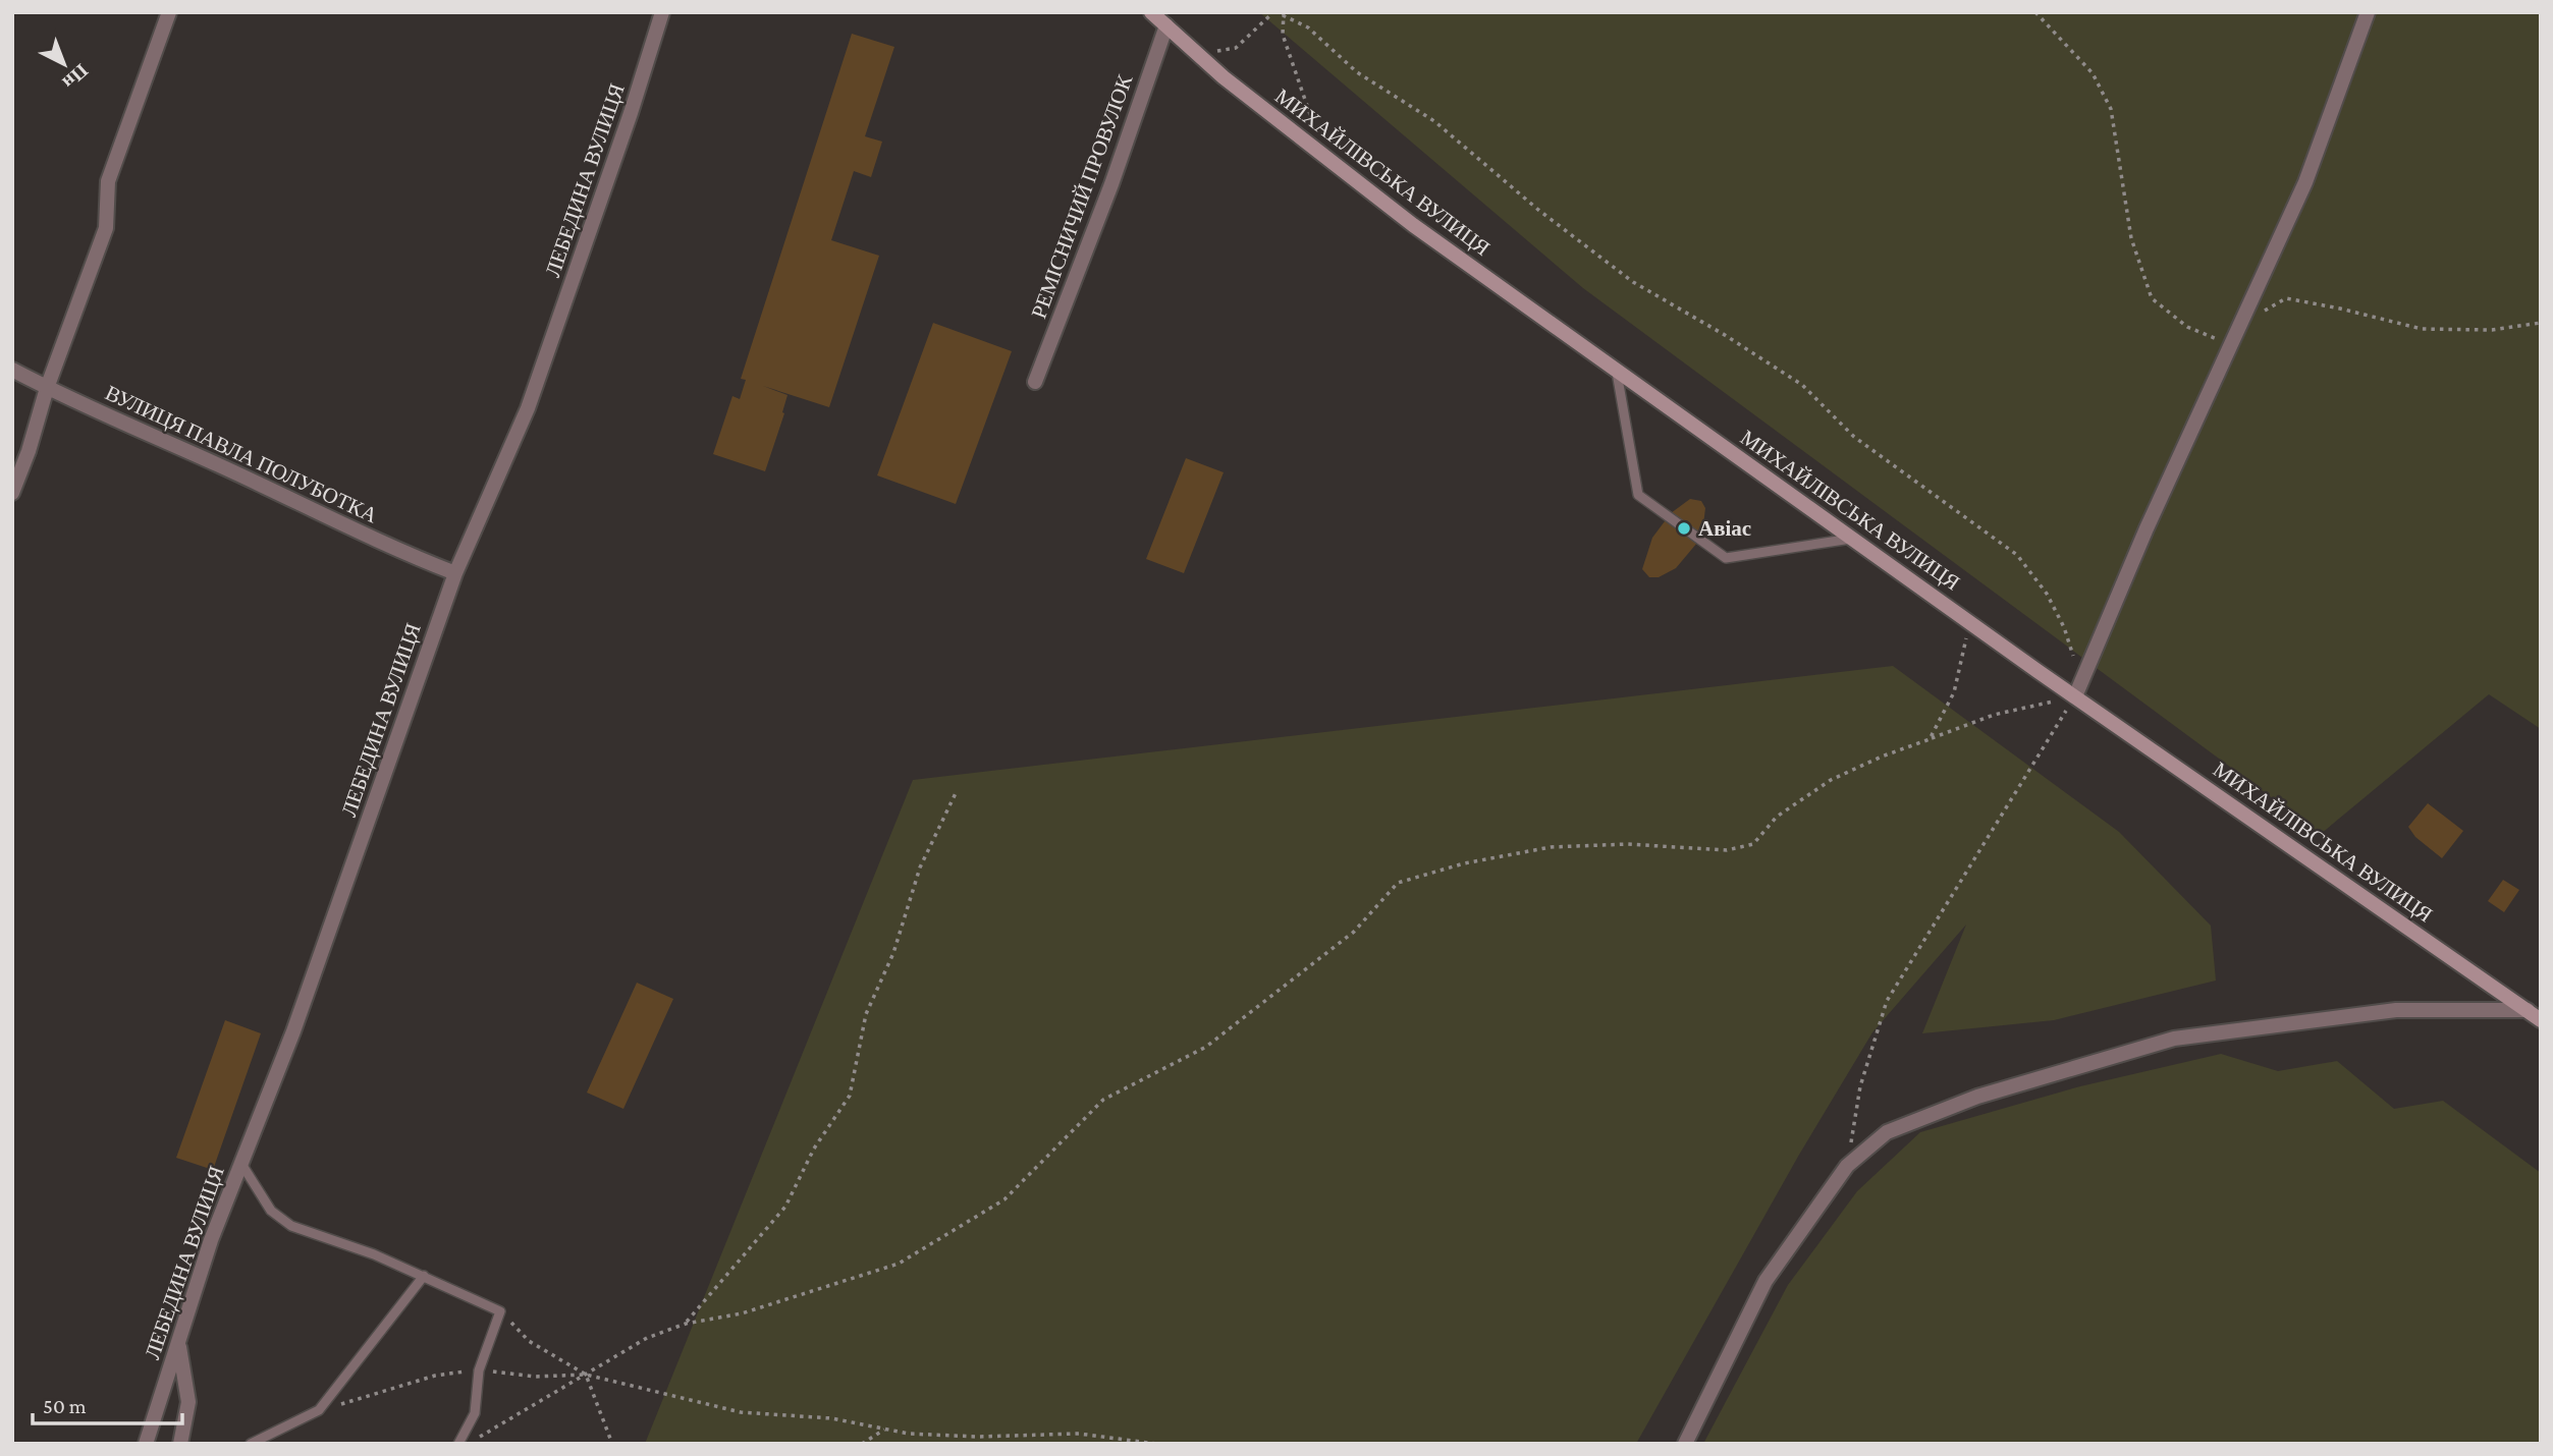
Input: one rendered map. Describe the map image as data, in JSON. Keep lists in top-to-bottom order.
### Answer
{
  "streets": {
    "main road": ["МИХАЙЛІВСЬКА ВУЛИЦЯ"],
    "street": ["ЛЕБЕДИНА ВУЛИЦЯ", "РЕМІСНИЧИЙ ПРОВУЛОК", "ВУЛИЦЯ ПАВЛА ПОЛУБОТКА"]
  },
  "crossings": [
    ["МИХАЙЛІВСЬКА ВУЛИЦЯ", "РЕМІСНИЧИЙ ПРОВУЛОК"],
    ["ЛЕБЕДИНА ВУЛИЦЯ", "ВУЛИЦЯ ПАВЛА ПОЛУБОТКА"]
  ],
  "places": ["Авіас"],
  "scale_bar": "50 m",
  "north": "bottom right"
}
